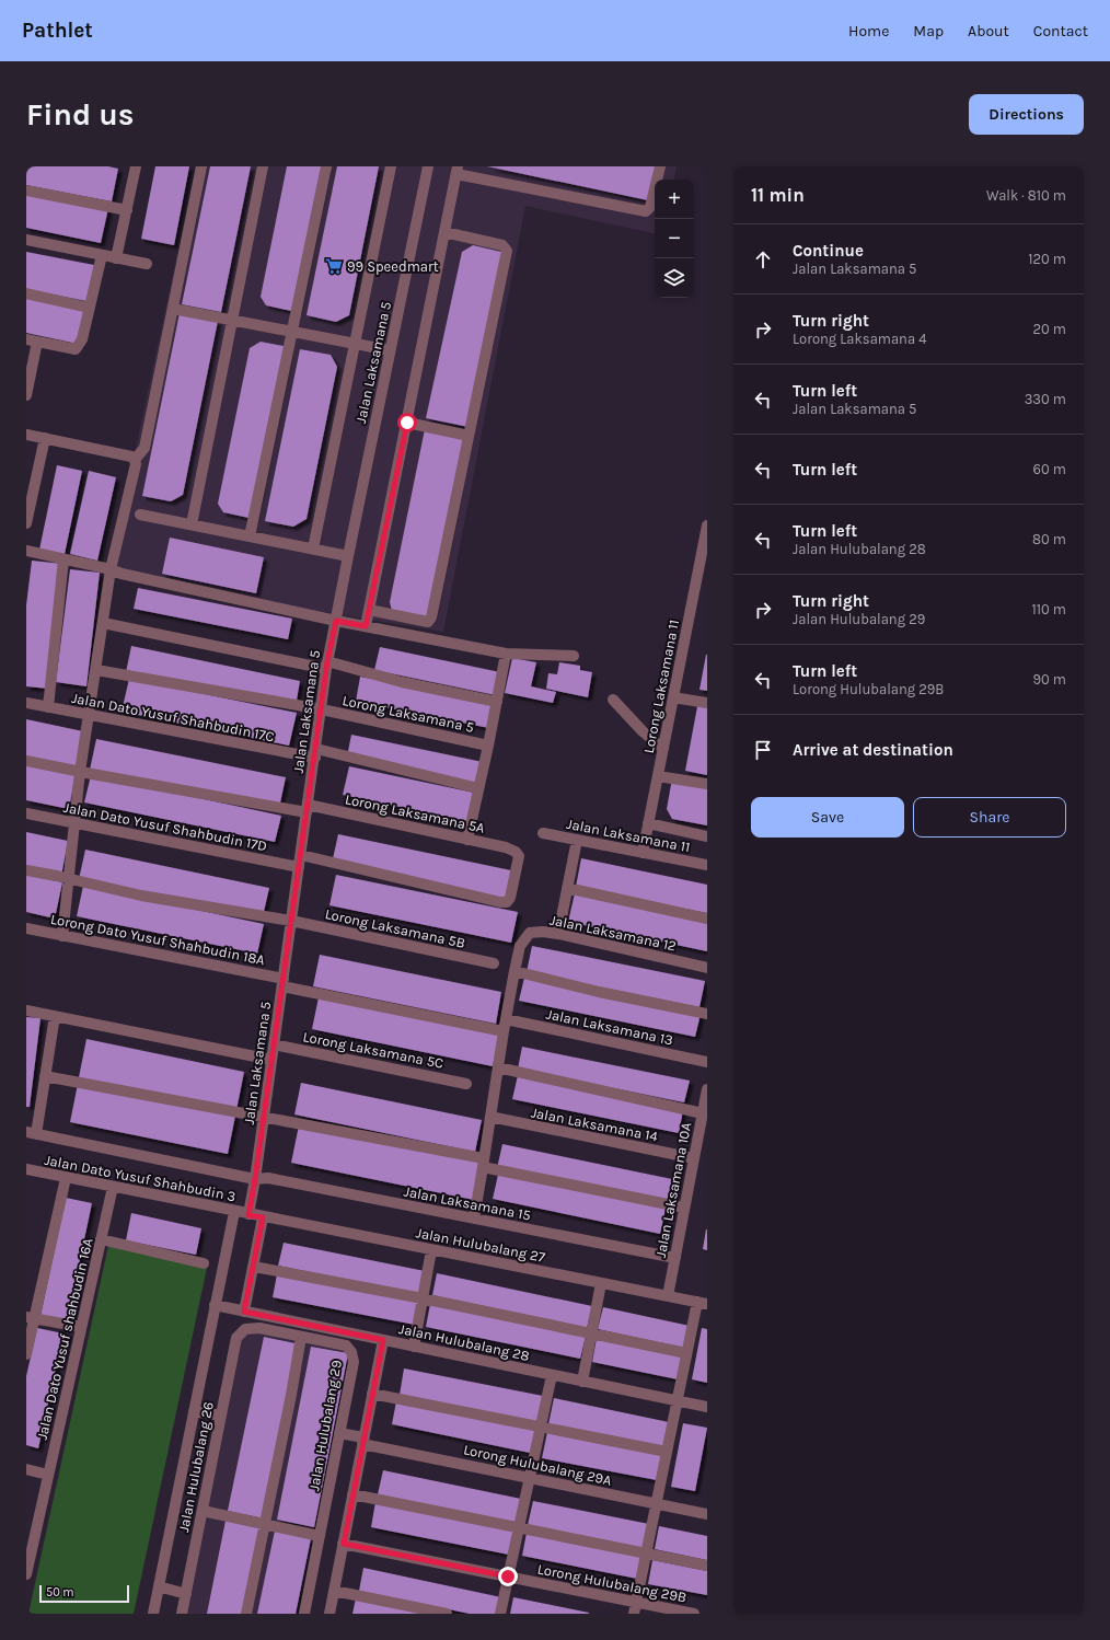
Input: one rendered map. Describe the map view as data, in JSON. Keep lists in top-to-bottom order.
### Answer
{
  "streets": {
    "street": [
      "Jalan Laksamana 5",
      "Lorong Laksamana 11",
      "Lorong Laksamana 5",
      "Jalan Dato Yusuf Shahbudin 17C",
      "Lorong Laksamana 5A",
      "Jalan Dato Yusuf Shahbudin 17D",
      "Jalan Laksamana 11",
      "Lorong Laksamana 5B",
      "Jalan Laksamana 12",
      "Lorong Dato Yusuf Shahbudin 18A",
      "Jalan Laksamana 13",
      "Lorong Laksamana 5C",
      "Jalan Laksamana 14",
      "Jalan Dato Yusuf Shahbudin 3",
      "Jalan Laksamana 10A",
      "Jalan Laksamana 15",
      "Jalan Hulubalang 27",
      "Jalan Dato Yusuf shahbudin 16A",
      "Jalan Hulubalang 28",
      "Jalan Hulubalang 29",
      "Lorong Hulubalang 29A",
      "Jalan Hulubalang 26",
      "Lorong Hulubalang 29B"
    ]
  },
  "crossings": [
    ["Jalan Laksamana 5", "Lorong Laksamana 5"],
    ["Jalan Laksamana 5", "Jalan Dato Yusuf Shahbudin 17C"],
    ["Jalan Laksamana 5", "Lorong Laksamana 5A"],
    ["Jalan Laksamana 5", "Jalan Dato Yusuf Shahbudin 17D"],
    ["Jalan Laksamana 5", "Lorong Laksamana 5B"],
    ["Jalan Laksamana 5", "Lorong Dato Yusuf Shahbudin 18A"],
    ["Jalan Laksamana 5", "Lorong Laksamana 5C"],
    ["Jalan Laksamana 5", "Jalan Dato Yusuf Shahbudin 3"],
    ["Jalan Laksamana 5", "Jalan Laksamana 15"],
    ["Jalan Laksamana 5", "Jalan Hulubalang 27"],
    ["Lorong Laksamana 11", "Jalan Laksamana 11"],
    ["Jalan Laksamana 14", "Jalan Laksamana 10A"],
    ["Jalan Dato Yusuf Shahbudin 3", "Jalan Hulubalang 27"],
    ["Jalan Dato Yusuf Shahbudin 3", "Jalan Dato Yusuf shahbudin 16A"],
    ["Jalan Laksamana 10A", "Jalan Laksamana 15"],
    ["Jalan Laksamana 10A", "Jalan Hulubalang 27"],
    ["Jalan Hulubalang 29", "Lorong Hulubalang 29A"],
    ["Jalan Hulubalang 29", "Jalan Hulubalang 26"]
  ],
  "places": {
    "supermarket": ["99 Speedmart"]
  },
  "scale_bar": "50 m",
  "page": {
    "header": "Pathlet",
    "nav": [
      "Home",
      "Map",
      "About",
      "Contact"
    ],
    "buttons": [
      "Directions",
      ["Save", "Share"]
    ],
    "title": "Find us",
    "heading": ["11 min", "Walk · 810 m"],
    "map_buttons": ["+", "−"],
    "list": [
      ["Continue", "Jalan Laksamana 5", "120 m"],
      ["Turn right", "Lorong Laksamana 4", "20 m"],
      ["Turn left", "Jalan Laksamana 5", "330 m"],
      ["Turn left", "60 m"],
      ["Turn left", "Jalan Hulubalang 28", "80 m"],
      ["Turn right", "Jalan Hulubalang 29", "110 m"],
      ["Turn left", "Lorong Hulubalang 29B", "90 m"],
      "Arrive at destination"
    ],
    "scale": "50 m"
  }
}
